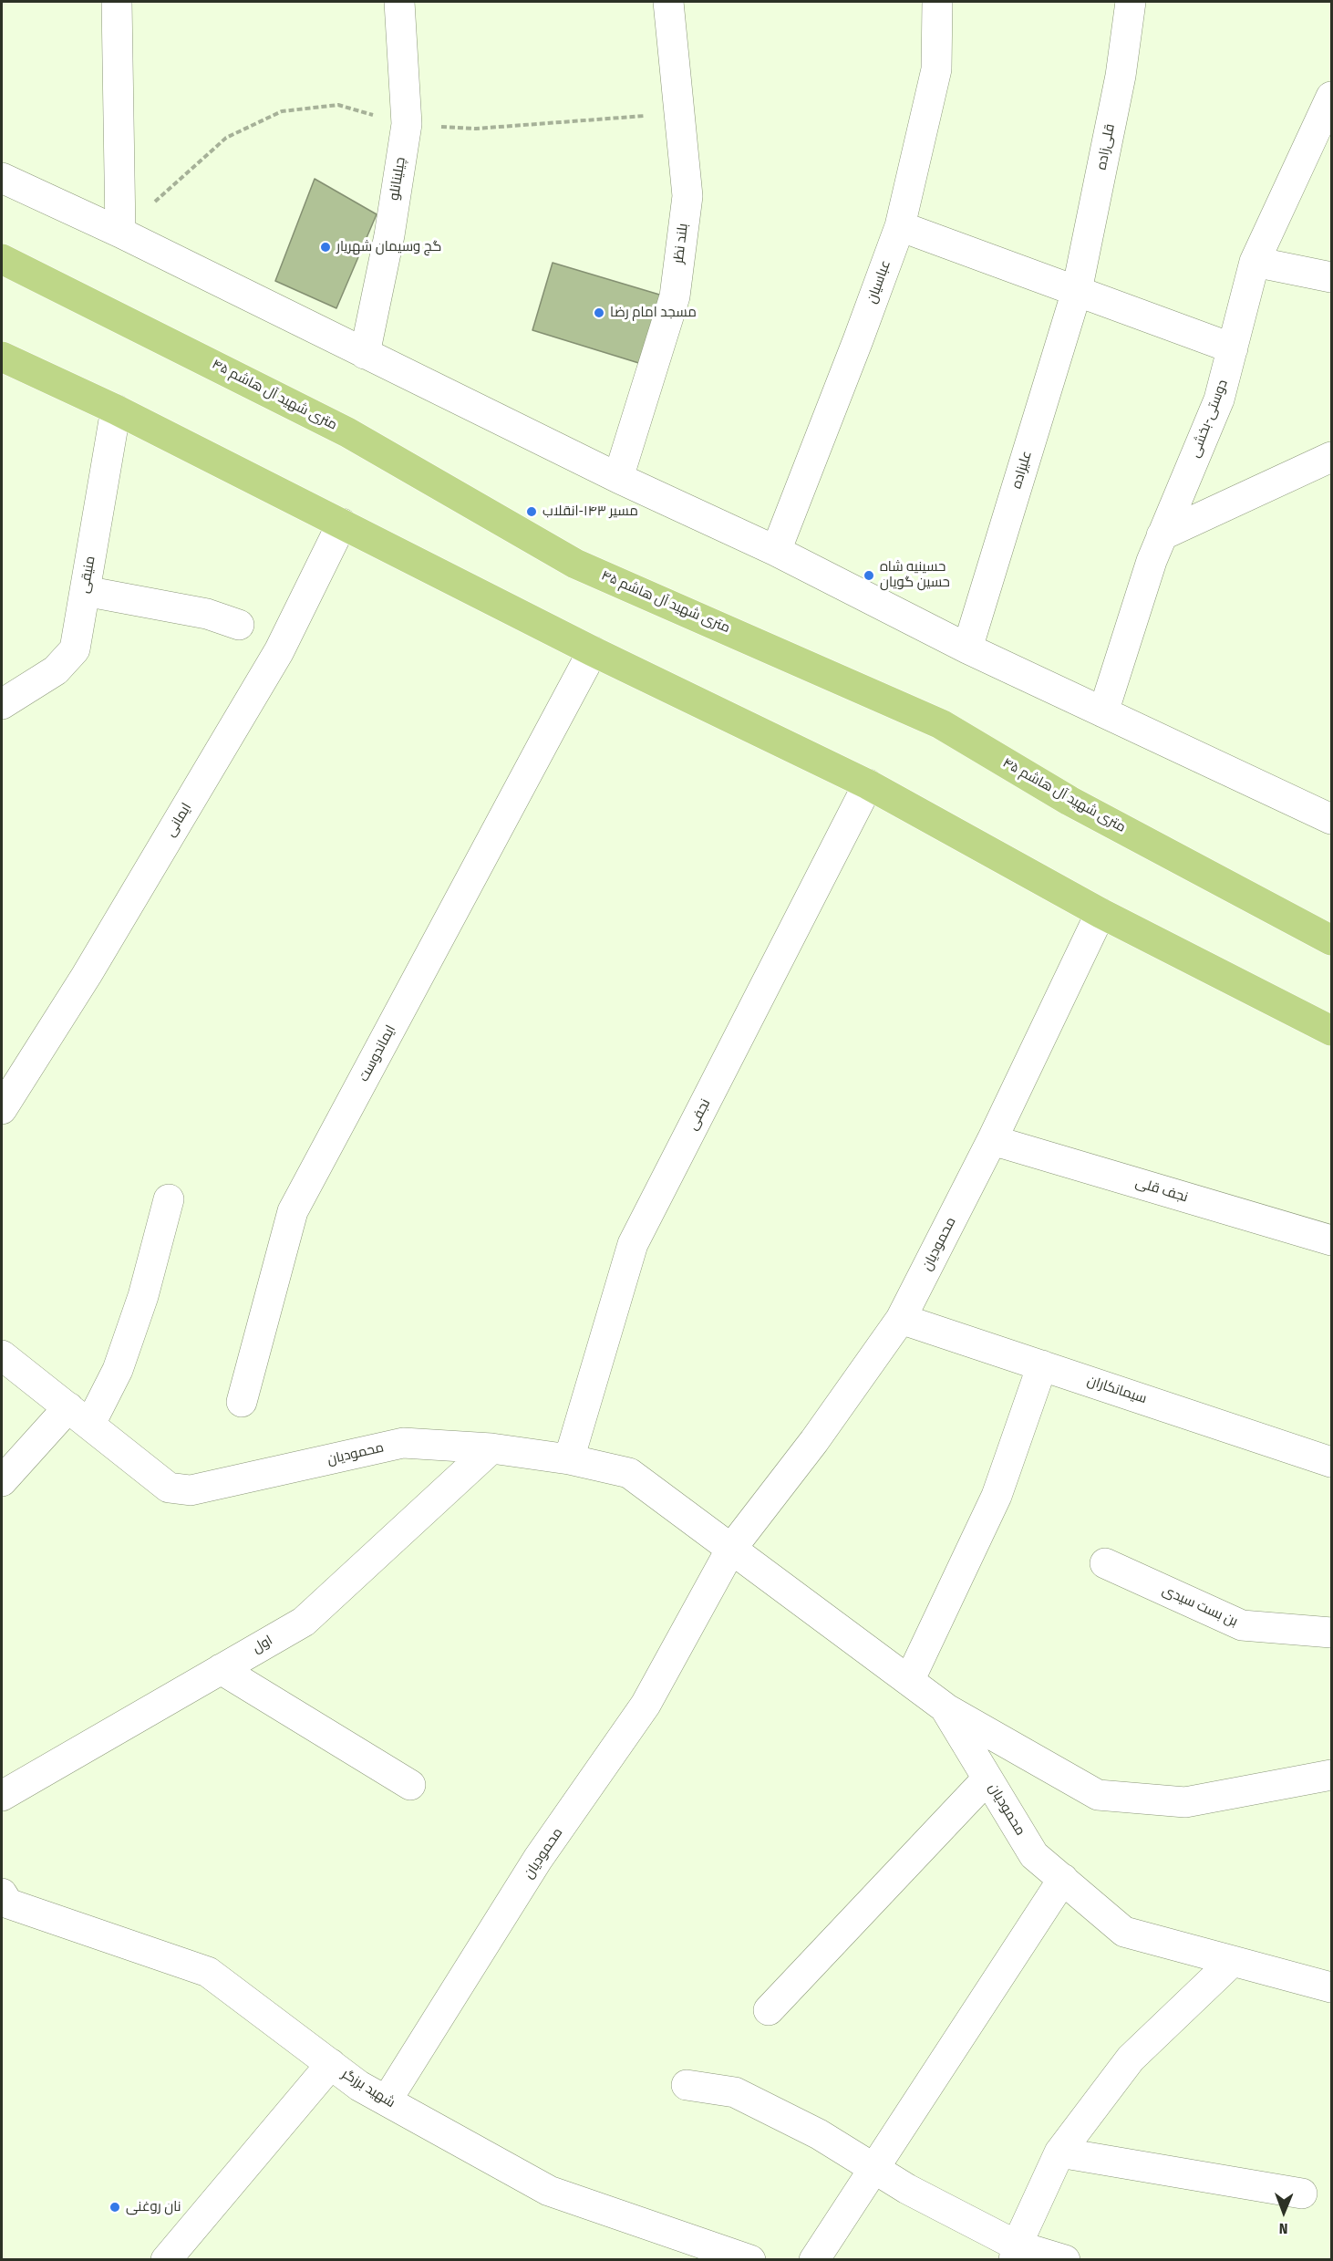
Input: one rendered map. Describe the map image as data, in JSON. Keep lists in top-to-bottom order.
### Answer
{
  "streets": {
    "main road": ["۴۵ متری شهید آل هاشم"],
    "street": [
      "قلی‌زاده",
      "چیلینانلو",
      "بلند نظر",
      "عباسیان",
      "دوستی-بخشی",
      "علیزاده",
      "منیقی",
      "ایمانی",
      "ایماندوست",
      "نجفی",
      "نجف قلی",
      "محمودیان",
      "سیمانکاران",
      "بن بست سیدی",
      "اول",
      "شهید برزگر"
    ]
  },
  "crossings": [
    ["قلی‌زاده", "علیزاده"],
    ["نجفی", "محمودیان"],
    ["نجف قلی", "محمودیان"],
    ["محمودیان", "سیمانکاران"],
    ["محمودیان", "اول"],
    ["محمودیان", "شهید برزگر"]
  ],
  "places": [
    "گچ وسیمان شهریار",
    "مسجد امام رضا",
    "مسیر ۱۴۳-انقلاب",
    "حسینیه شاه حسین گویان",
    "نان روغنی"
  ],
  "north": "bottom"
}
